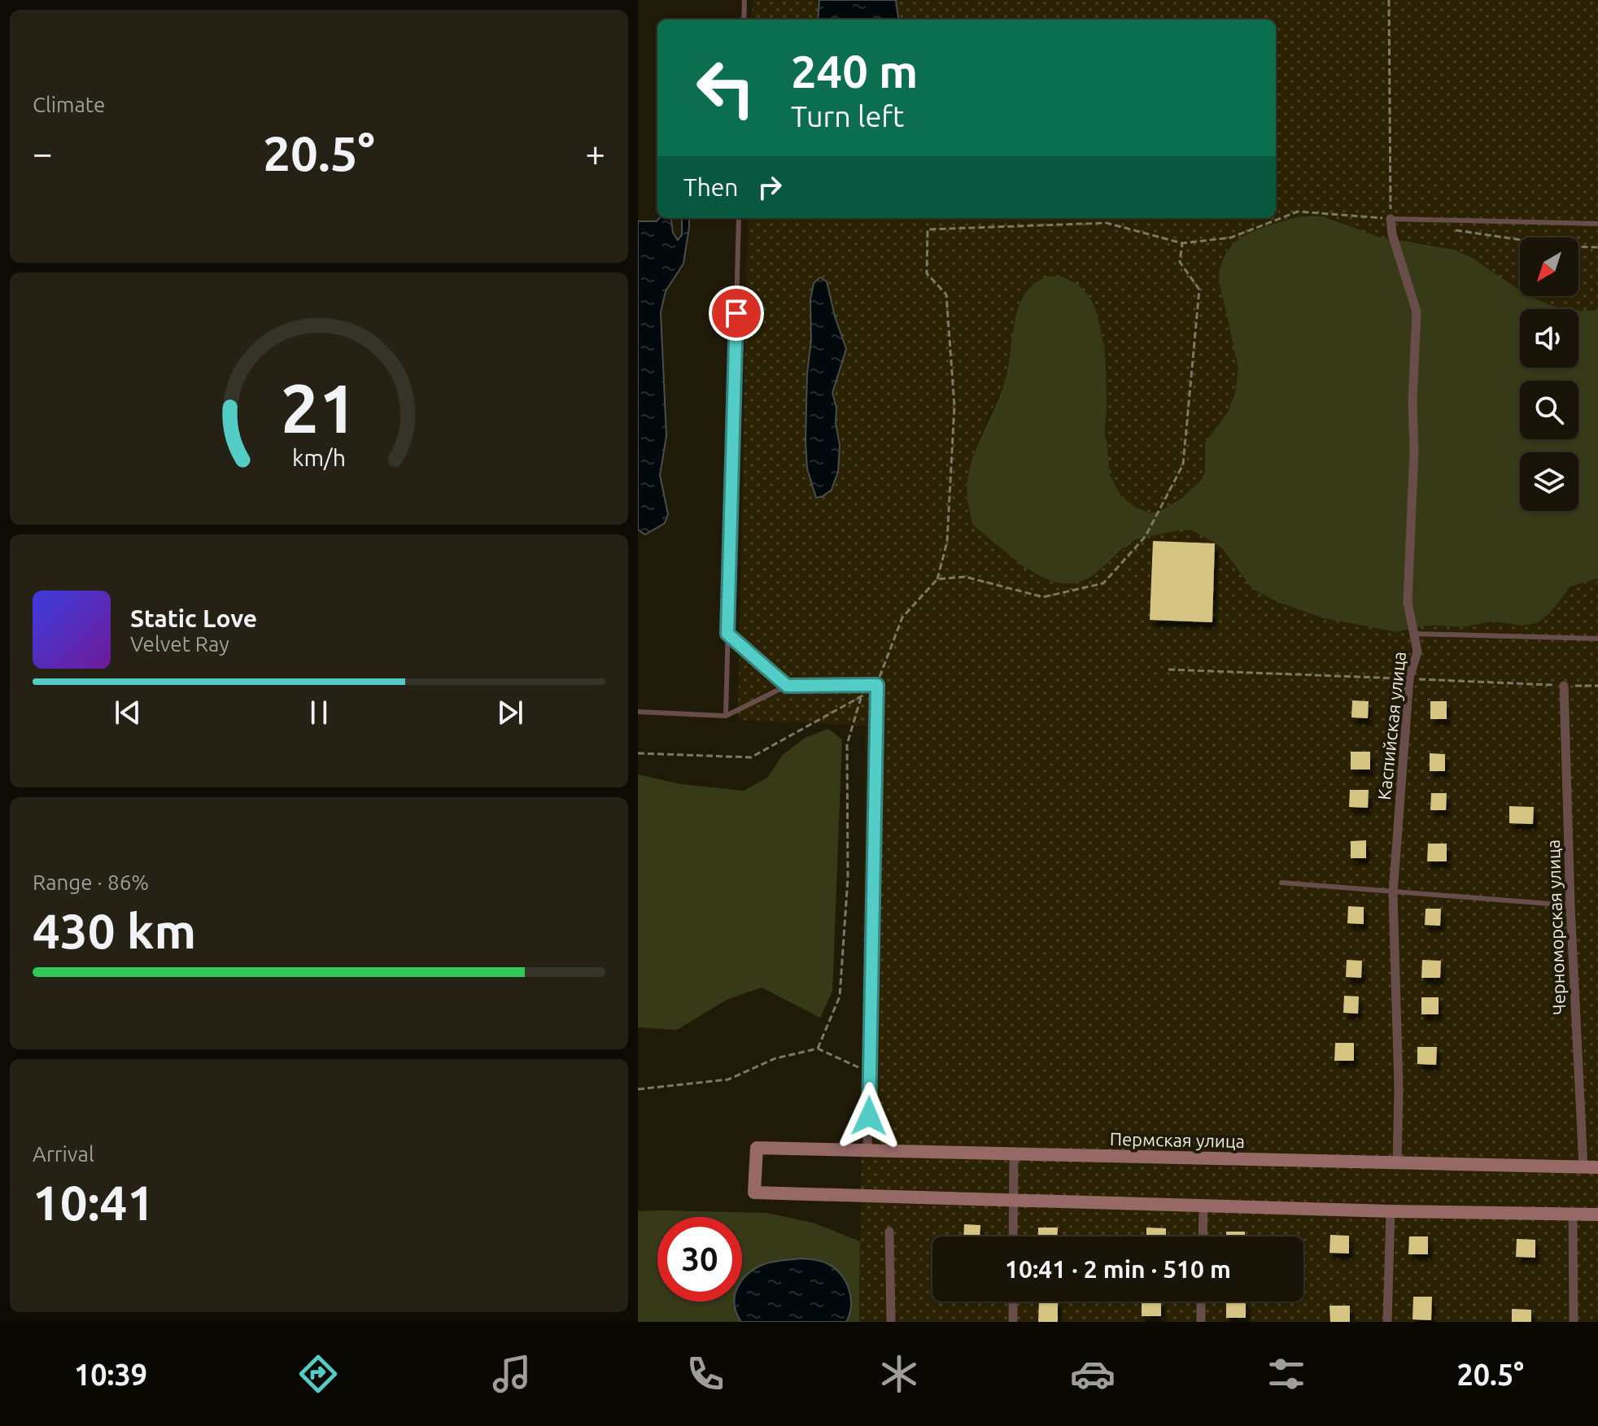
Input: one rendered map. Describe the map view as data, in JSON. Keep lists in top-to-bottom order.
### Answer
{
  "streets": {
    "street": ["Каспийская улица", "Черноморская улица", "Пермская улица"]
  },
  "crossings": [
    ["Каспийская улица", "Пермская улица"],
    ["Черноморская улица", "Пермская улица"]
  ],
  "north": "bottom left",
  "page": {
    "tile": [
      "Climate",
      ["Range · 86%", "430 km"],
      ["Arrival", "10:41"]
    ],
    "turn": ["240 m", "Turn left"],
    "heat": ["−", "20.5°", "+"],
    "then": "Then",
    "song": ["Static Love", "Velvet Ray"],
    "limit": "30",
    "trip": "10:41 · 2 min · 510 m",
    "tabs": ["10:39", "20.5°"],
    "gauge": ["21", "km/h"]
  }
}
